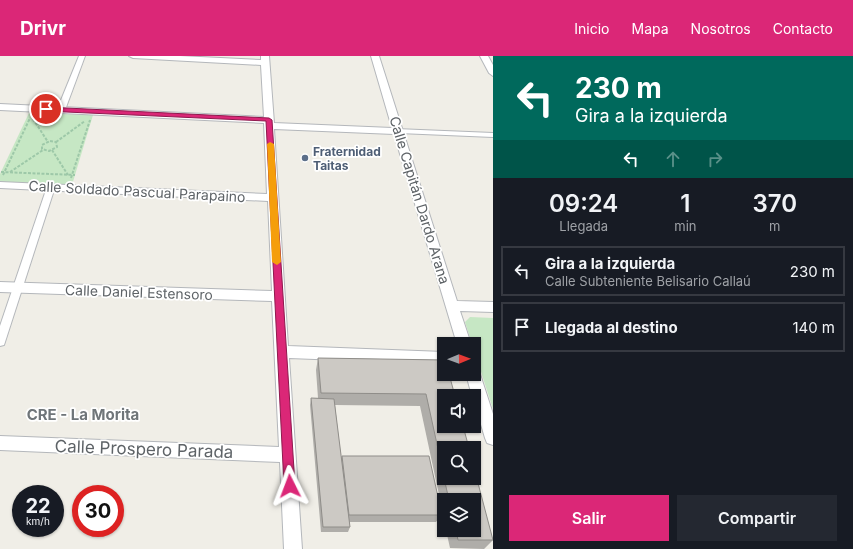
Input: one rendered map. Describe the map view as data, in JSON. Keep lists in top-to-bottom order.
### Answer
{
  "streets": {
    "street": [
      "Calle Soldado Pascual Parapaino",
      "Calle Capitán Dardo Arana",
      "Calle Daniel Estensoro",
      "Calle Prospero Parada"
    ]
  },
  "districts": ["CRE - La Morita"],
  "places": ["Fraternidad Taitas"],
  "north": "right",
  "page": {
    "header": "Drivr",
    "nav": [
      "Inicio",
      "Mapa",
      "Nosotros",
      "Contacto"
    ],
    "turn": ["230 m", "Gira a la izquierda"],
    "eta": [
      "09:24",
      "Llegada",
      "1",
      "min",
      "370",
      "m"
    ],
    "list": [
      {
        "name": "Gira a la izquierda",
        "note": "Calle Subteniente Belisario Callaú",
        "value": "230 m"
      },
      {
        "name": "Llegada al destino",
        "value": "140 m"
      }
    ],
    "speed": "22 km/h",
    "limit": "30",
    "buttons": ["Salir", "Compartir"]
  }
}
